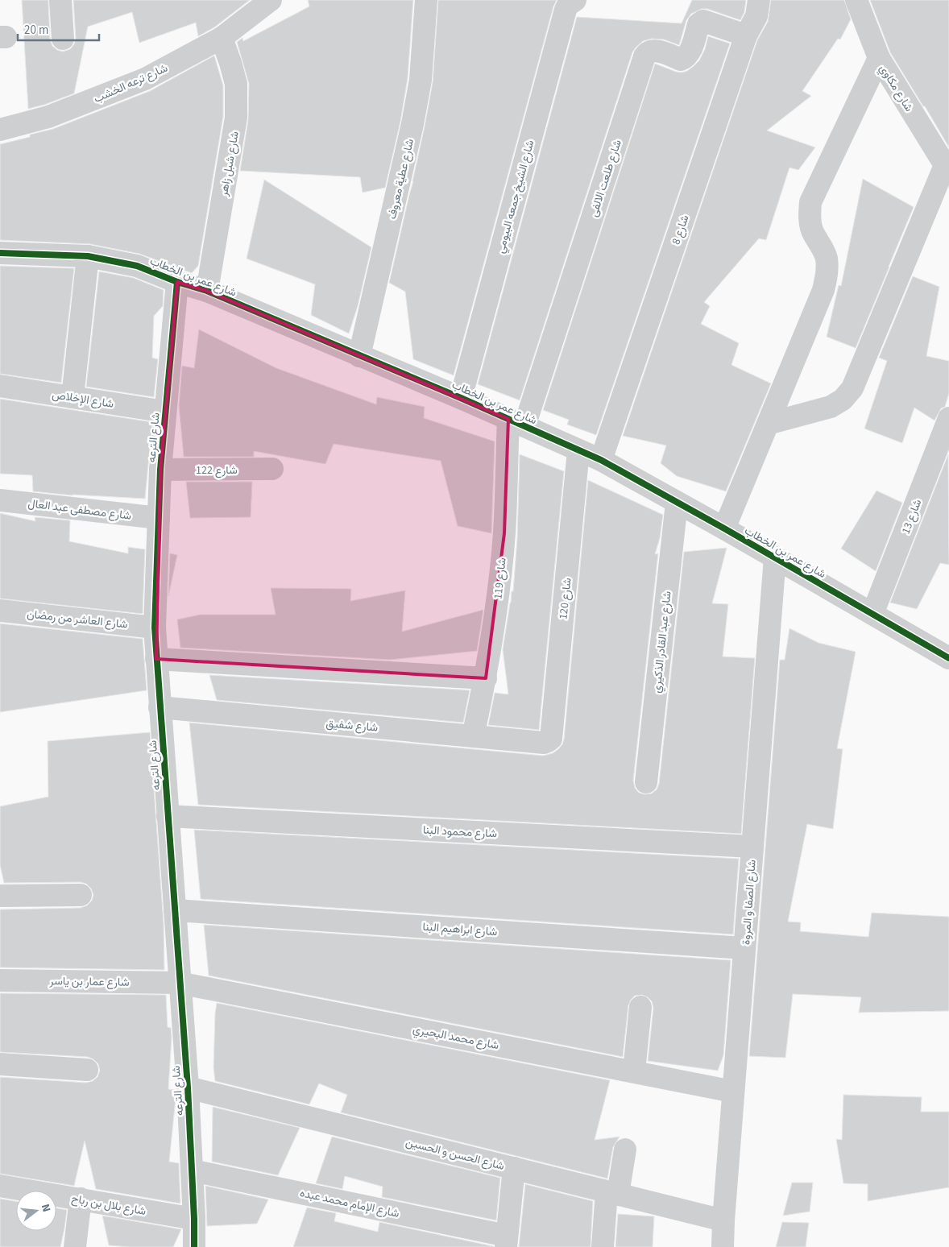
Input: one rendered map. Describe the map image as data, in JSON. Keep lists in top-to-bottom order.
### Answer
{
  "streets": {
    "street": [
      "شارع ترعه الخشب",
      "شارع مكاوي",
      "شارع شبل زاهر",
      "شارع طلعت الالفى",
      "شارع عطية معروف",
      "شارع الشيخ جمعه البيومي",
      "شارع 8",
      "شارع عمر بن الخطاب",
      "شارع الإخلاص",
      "شارع الترعه",
      "شارع 122",
      "شارع مصطفى عبد العال",
      "شارع 13",
      "شارع 119",
      "شارع 120",
      "شارع العاشر من رمضان",
      "شارع عبد القادر الذكيري",
      "شارع شفيق",
      "شارع محمود البنا",
      "شارع الصفا و المروة",
      "شارع ابراهيم البنا",
      "شارع عمار بن ياسر",
      "شارع محمد البحيري",
      "شارع الحسن و الحسين",
      "شارع الإمام محمد عبده",
      "شارع بلال بن رباح"
    ]
  },
  "crossings": [
    ["شارع ترعه الخشب", "شارع شبل زاهر"],
    ["شارع شبل زاهر", "شارع عمر بن الخطاب"],
    ["شارع طلعت الالفى", "شارع 8"],
    ["شارع طلعت الالفى", "شارع عمر بن الخطاب"],
    ["شارع طلعت الالفى", "شارع 119"],
    ["شارع عطية معروف", "شارع عمر بن الخطاب"],
    ["شارع الشيخ جمعه البيومي", "شارع عمر بن الخطاب"],
    ["شارع 8", "شارع عمر بن الخطاب"],
    ["شارع عمر بن الخطاب", "شارع الترعه"],
    ["شارع عمر بن الخطاب", "شارع 13"],
    ["شارع عمر بن الخطاب", "شارع 119"],
    ["شارع عمر بن الخطاب", "شارع 120"],
    ["شارع عمر بن الخطاب", "شارع عبد القادر الذكيري"],
    ["شارع عمر بن الخطاب", "شارع الصفا و المروة"],
    ["شارع الإخلاص", "شارع الترعه"],
    ["شارع الترعه", "شارع 122"],
    ["شارع الترعه", "شارع مصطفى عبد العال"],
    ["شارع الترعه", "شارع العاشر من رمضان"],
    ["شارع الترعه", "شارع شفيق"],
    ["شارع الترعه", "شارع محمود البنا"],
    ["شارع الترعه", "شارع ابراهيم البنا"],
    ["شارع الترعه", "شارع عمار بن ياسر"],
    ["شارع الترعه", "شارع محمد البحيري"],
    ["شارع الترعه", "شارع الحسن و الحسين"],
    ["شارع الترعه", "شارع الإمام محمد عبده"],
    ["شارع الترعه", "شارع بلال بن رباح"],
    ["شارع 119", "شارع شفيق"],
    ["شارع 120", "شارع شفيق"],
    ["شارع محمود البنا", "شارع الصفا و المروة"],
    ["شارع الصفا و المروة", "شارع ابراهيم البنا"],
    ["شارع الصفا و المروة", "شارع محمد البحيري"],
    ["شارع الصفا و المروة", "شارع الحسن و الحسين"],
    ["شارع عمار بن ياسر", "شارع محمد البحيري"]
  ],
  "scale_bar": "20 m",
  "north": "right"
}
